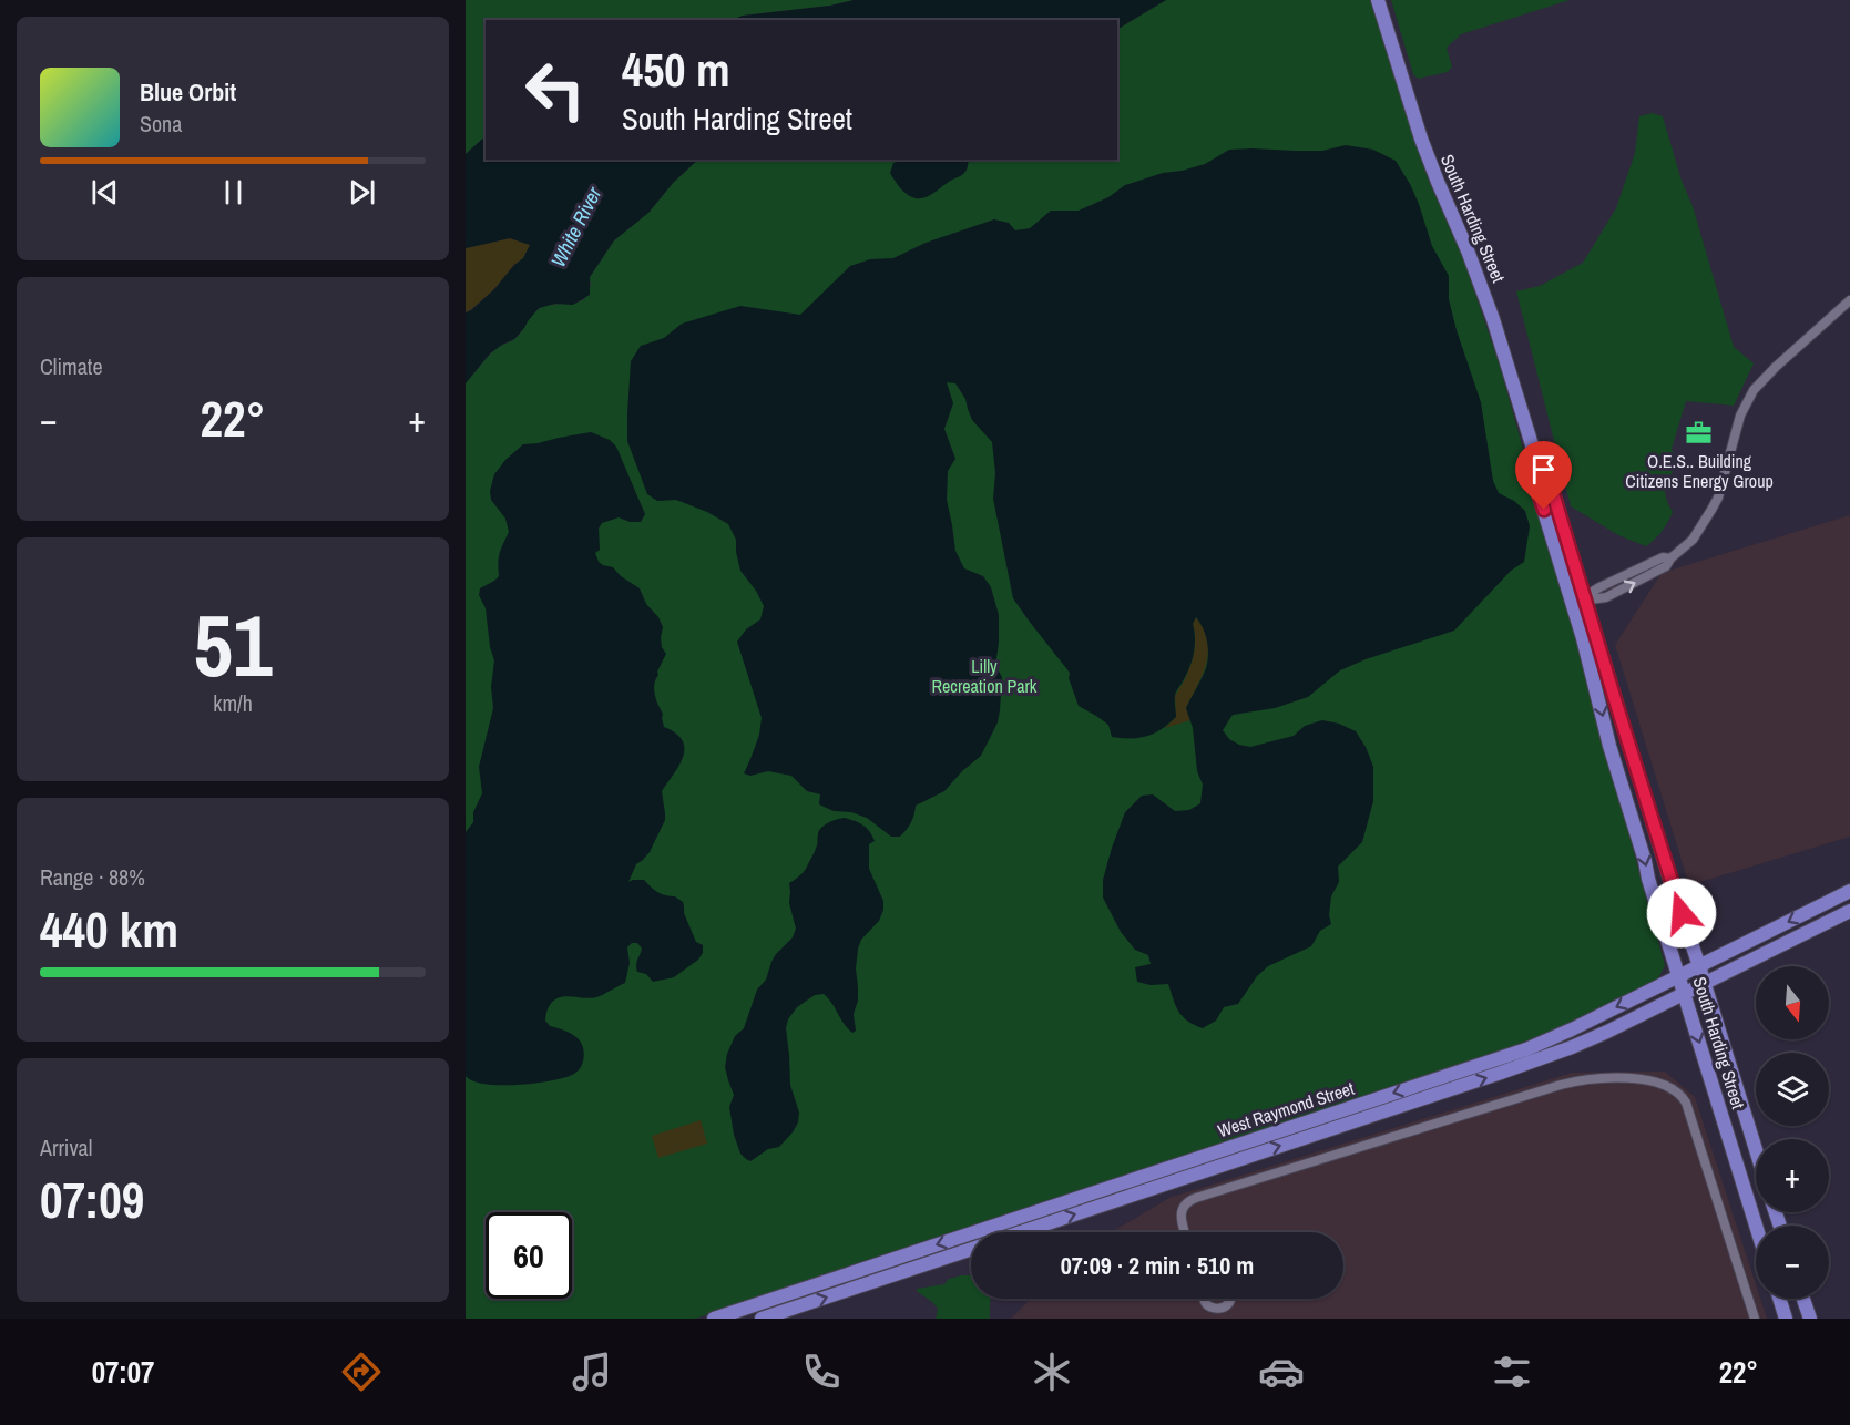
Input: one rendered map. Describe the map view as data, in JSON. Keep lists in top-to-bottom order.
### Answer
{
  "streets": {
    "main road": ["South Harding Street", "West Raymond Street"]
  },
  "crossings": [
    ["South Harding Street", "West Raymond Street"]
  ],
  "water": ["White River"],
  "parks": ["Lilly Recreation Park"],
  "places": {
    "office": ["O.E.S.. Building Citizens Energy Group"]
  },
  "north": "bottom",
  "page": {
    "turn": ["450 m", "South Harding Street"],
    "song": ["Blue Orbit", "Sona"],
    "tile": [
      "Climate",
      ["51", "km/h"],
      ["Range · 88%", "440 km"],
      ["Arrival", "07:09"]
    ],
    "heat": ["−", "22°", "+"],
    "map_buttons": ["+", "−"],
    "limit": "60",
    "trip": "07:09 · 2 min · 510 m",
    "tabs": ["07:07", "22°"]
  }
}
